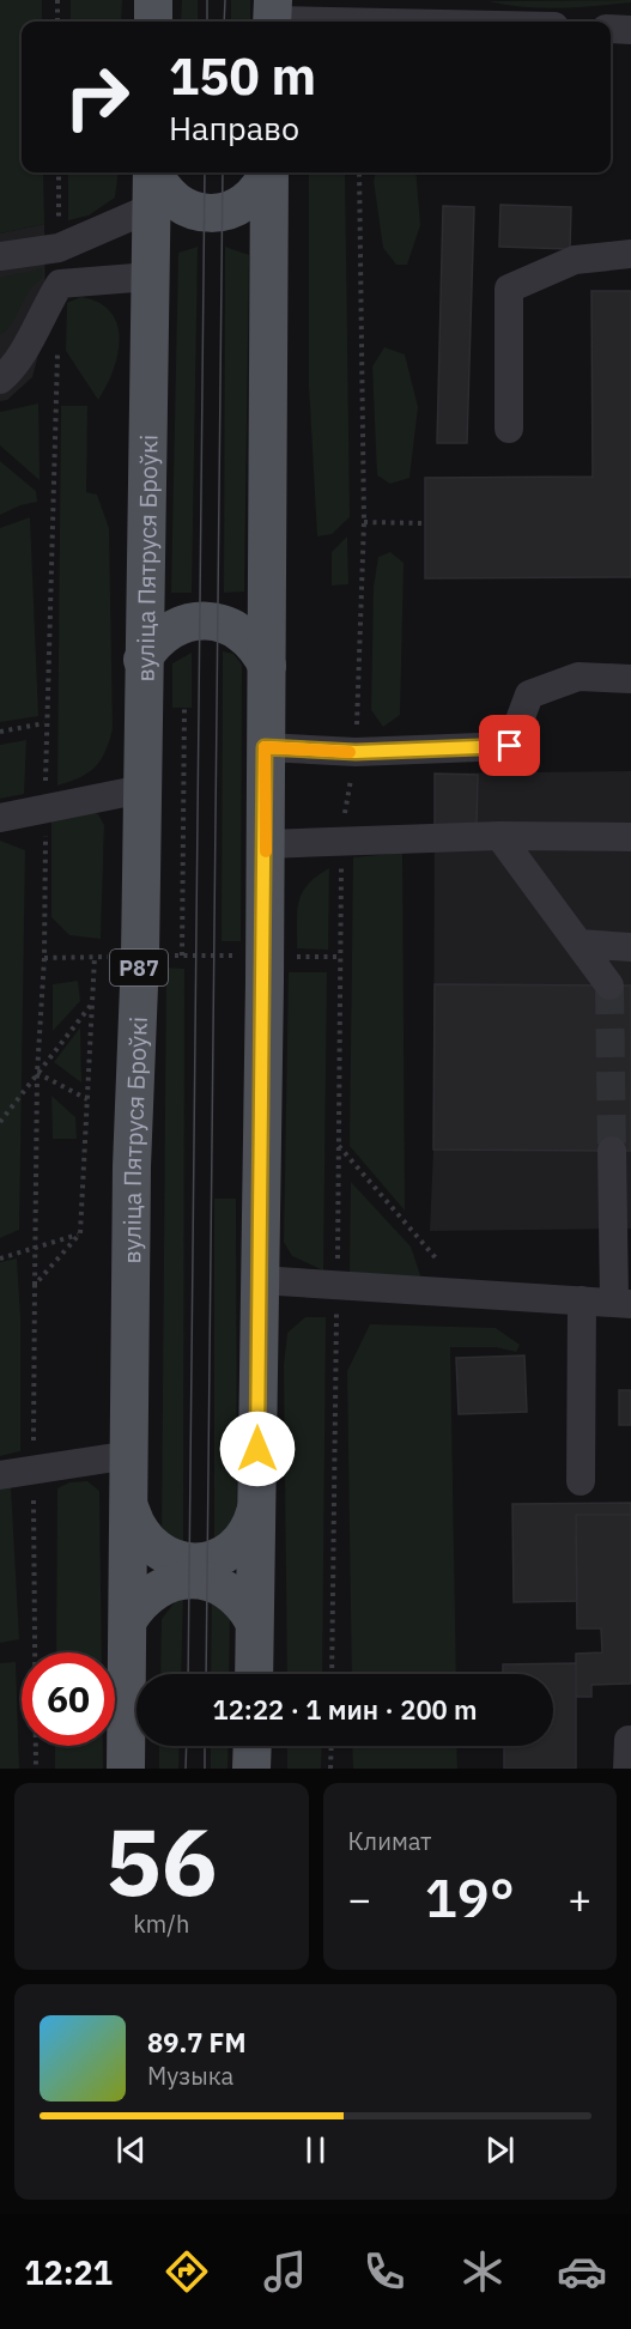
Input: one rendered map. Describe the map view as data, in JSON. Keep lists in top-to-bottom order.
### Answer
{
  "streets": {
    "main road": ["вуліца Пятруся Броўкі", "Р87"]
  },
  "page": {
    "turn": ["150 m", "Направо"],
    "limit": "60",
    "trip": "12:22 · 1 мин · 200 m",
    "tile": [
      ["56", "km/h"],
      "Климат"
    ],
    "heat": ["−", "19°", "+"],
    "song": ["89.7 FM", "Музыка"],
    "tabs": "12:21"
  }
}
